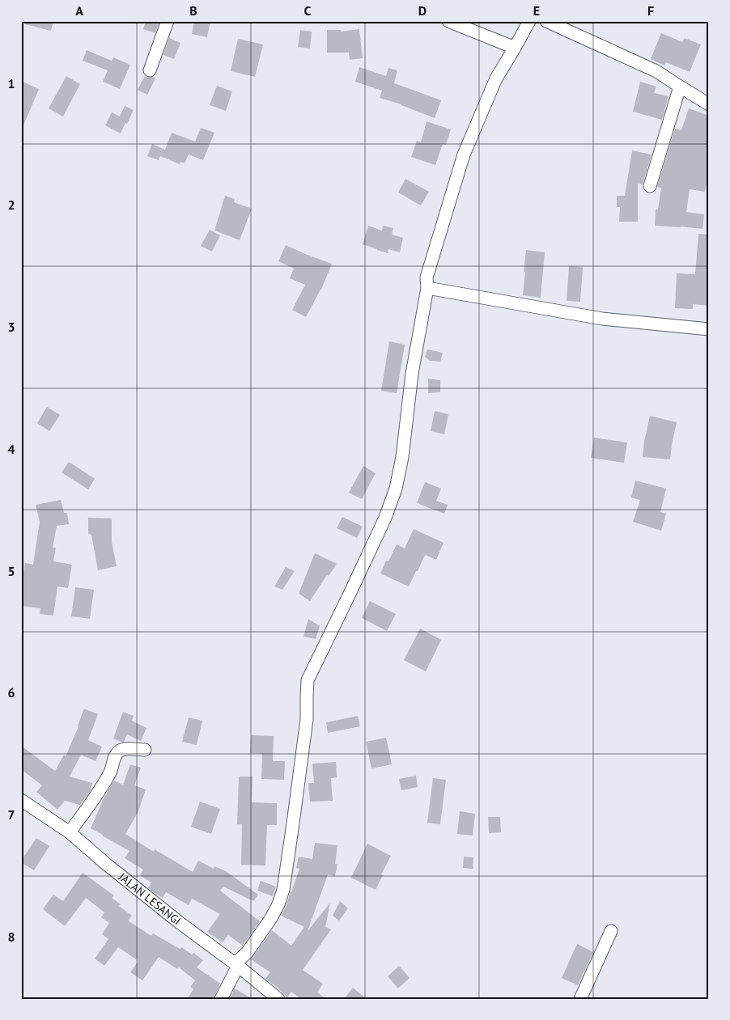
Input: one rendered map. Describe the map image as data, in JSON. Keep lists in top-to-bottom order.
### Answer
{
  "streets": {
    "street": ["JALAN LESANGI"]
  },
  "grid": {
    "columns": [
      "A",
      "B",
      "C",
      "D",
      "E",
      "F"
    ],
    "rows": [
      "1",
      "2",
      "3",
      "4",
      "5",
      "6",
      "7",
      "8"
    ]
  }
}
